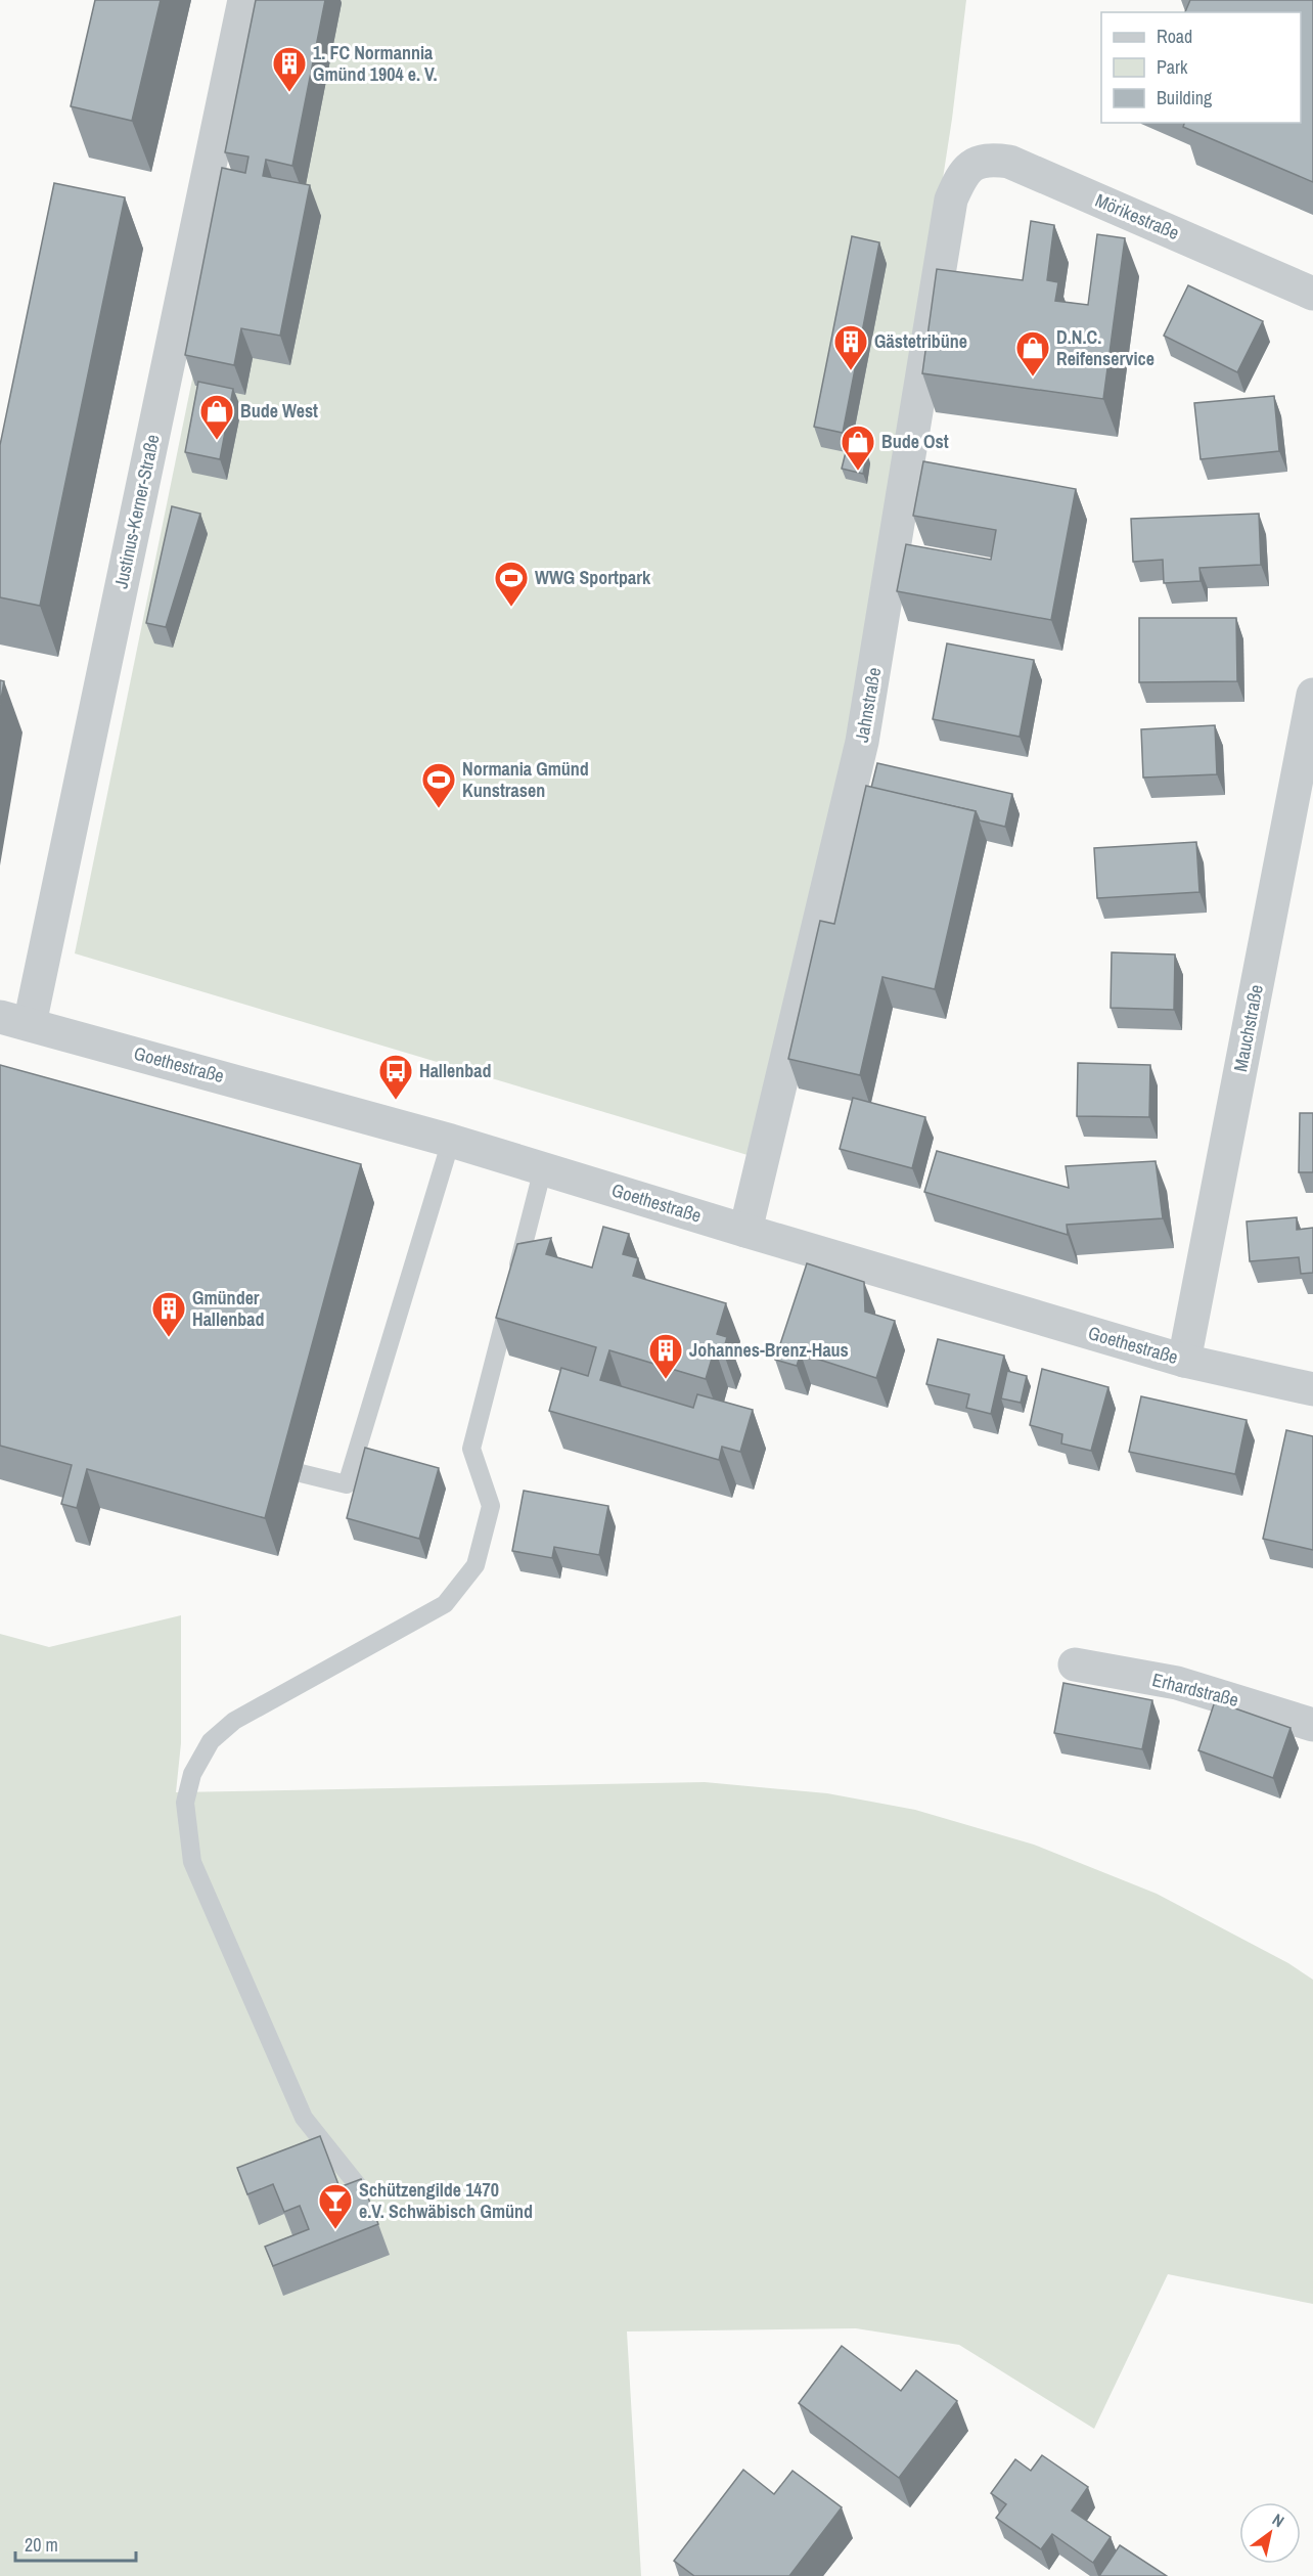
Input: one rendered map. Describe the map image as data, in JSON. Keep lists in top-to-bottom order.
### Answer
{
  "streets": {
    "street": [
      "Mörikestraße",
      "Justinus-Kerner-Straße",
      "Jahnstraße",
      "Mauchstraße",
      "Goethestraße",
      "Erhardstraße"
    ]
  },
  "crossings": [
    ["Mörikestraße", "Jahnstraße"],
    ["Justinus-Kerner-Straße", "Goethestraße"],
    ["Jahnstraße", "Goethestraße"],
    ["Mauchstraße", "Goethestraße"]
  ],
  "places": {
    "building": [
      "1. FC Normannia Gmünd 1904 e. V.",
      "Gästetribüne",
      "Gmünder Hallenbad",
      "Johannes-Brenz-Haus"
    ],
    "shop": ["D.N.C. Reifenservice", "Bude West", "Bude Ost"],
    "sports": ["WWG Sportpark", "Normania Gmünd Kunstrasen"],
    "bus stop": ["Hallenbad"],
    "bar": ["Schützengilde 1470 e.V. Schwäbisch Gmünd"]
  },
  "legend": ["Road", "Park", "Building"],
  "scale_bar": "20 m",
  "north": "top right"
}
